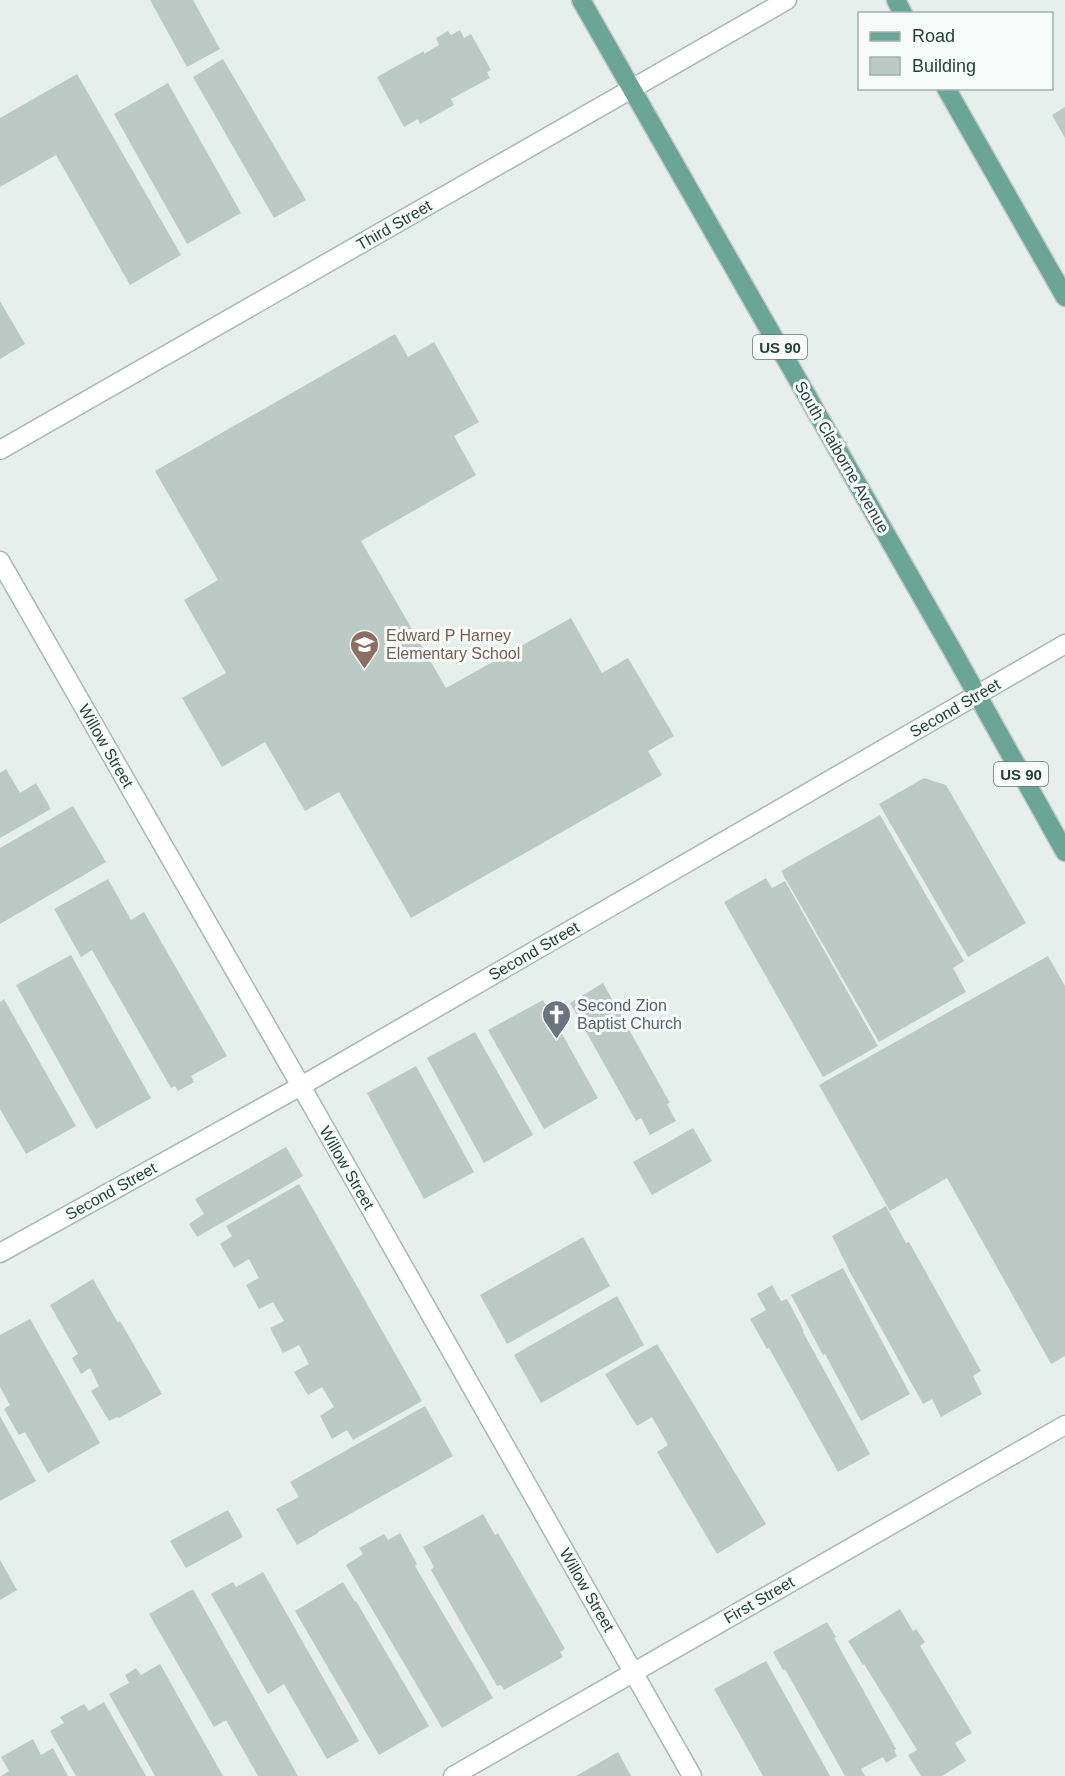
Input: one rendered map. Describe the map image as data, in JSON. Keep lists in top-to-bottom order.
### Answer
{
  "streets": {
    "main road": ["US 90", "South Claiborne Avenue"],
    "street": [
      "Third Street",
      "Second Street",
      "Willow Street",
      "First Street"
    ]
  },
  "crossings": [
    ["Third Street", "South Claiborne Avenue"],
    ["South Claiborne Avenue", "Second Street"],
    ["Second Street", "Willow Street"],
    ["Willow Street", "First Street"]
  ],
  "places": {
    "school or university": ["Edward P Harney Elementary School"],
    "church": ["Second Zion Baptist Church"]
  },
  "legend": ["Road", "Building"]
}
